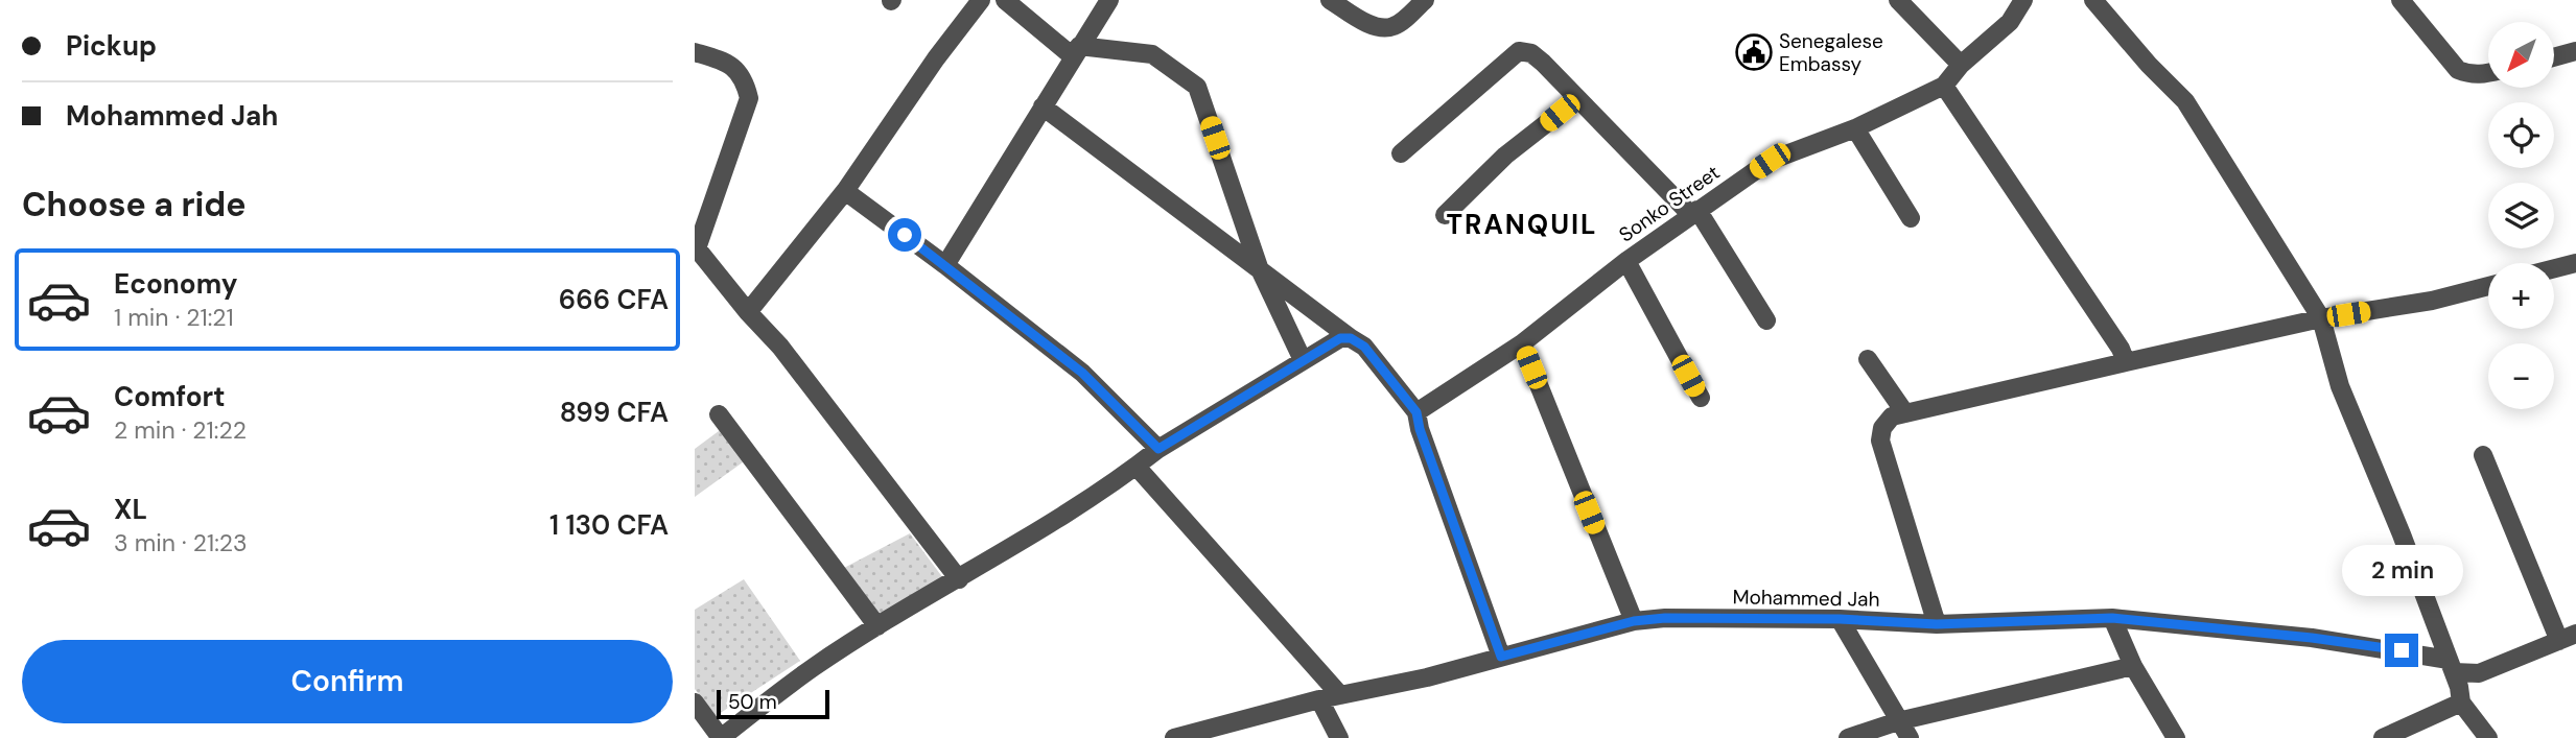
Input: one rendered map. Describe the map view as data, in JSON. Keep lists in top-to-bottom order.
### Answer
{
  "streets": {
    "street": ["Sonko Street", "Mohammed Jah"]
  },
  "districts": ["TRANQUIL"],
  "places": {
    "public building": ["Senegalese Embassy"]
  },
  "scale_bar": "50 m",
  "north": "bottom left",
  "page": {
    "banner": ["Pickup", "Mohammed Jah"],
    "map_buttons": ["+", "−"],
    "heading": "Choose a ride",
    "list": [
      {
        "name": "Economy",
        "note": "1 min · 21:21",
        "value": "666 CFA"
      },
      {
        "name": "Comfort",
        "note": "2 min · 21:22",
        "value": "899 CFA"
      },
      {
        "name": "XL",
        "note": "3 min · 21:23",
        "value": "1 130 CFA"
      }
    ],
    "bubble": "2 min",
    "buttons": "Confirm",
    "scale": "50 m"
  }
}
